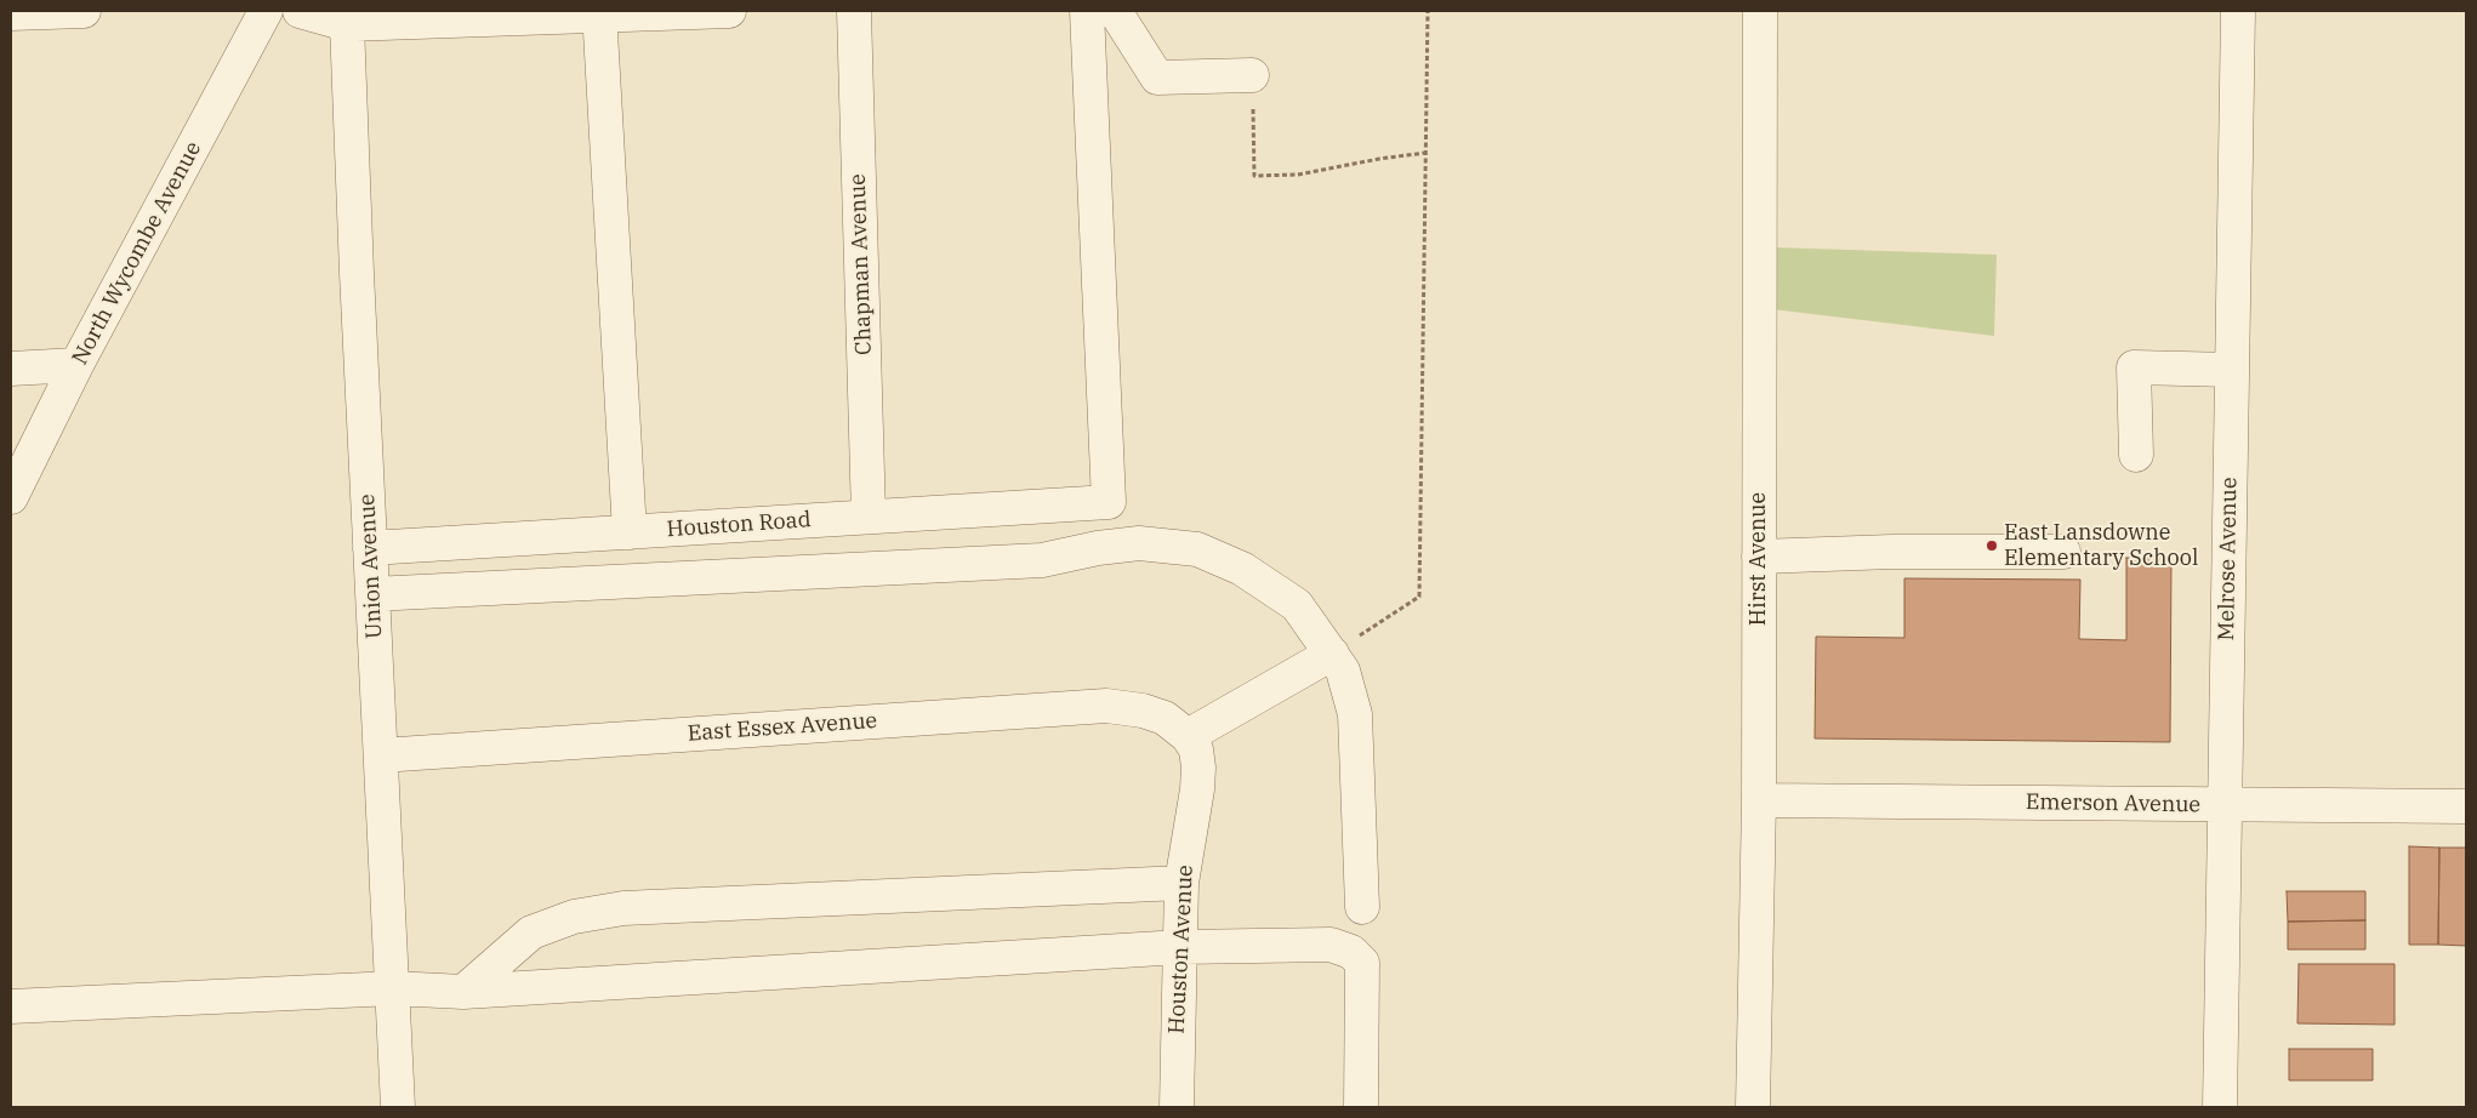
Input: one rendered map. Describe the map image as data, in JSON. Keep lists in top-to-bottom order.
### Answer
{
  "streets": {
    "street": [
      "North Wycombe Avenue",
      "Chapman Avenue",
      "Houston Road",
      "Hirst Avenue",
      "Melrose Avenue",
      "Union Avenue",
      "East Essex Avenue",
      "Emerson Avenue",
      "Houston Avenue"
    ]
  },
  "crossings": [
    ["Chapman Avenue", "Houston Road"],
    ["Houston Road", "Union Avenue"],
    ["Hirst Avenue", "Emerson Avenue"],
    ["Melrose Avenue", "Emerson Avenue"],
    ["Union Avenue", "East Essex Avenue"],
    ["East Essex Avenue", "Houston Avenue"]
  ],
  "places": ["East Lansdowne Elementary School"]
}
